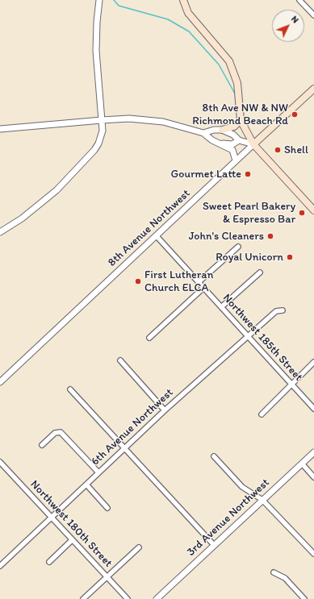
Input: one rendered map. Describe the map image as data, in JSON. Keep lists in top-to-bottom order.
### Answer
{
  "streets": {
    "main road": ["8th Avenue Northwest"],
    "street": [
      "Northwest 185th Street",
      "6th Avenue Northwest",
      "3rd Avenue Northwest",
      "Northwest 180th Street"
    ]
  },
  "crossings": [
    ["8th Avenue Northwest", "Northwest 185th Street"],
    ["Northwest 185th Street", "6th Avenue Northwest"],
    ["6th Avenue Northwest", "Northwest 180th Street"]
  ],
  "places": [
    "8th Ave NW & NW Richmond Beach Rd",
    "Shell",
    "Gourmet Latte",
    "Sweet Pearl Bakery & Espresso Bar",
    "John's Cleaners",
    "Royal Unicorn",
    "First Lutheran Church ELCA"
  ],
  "north": "top right"
}
